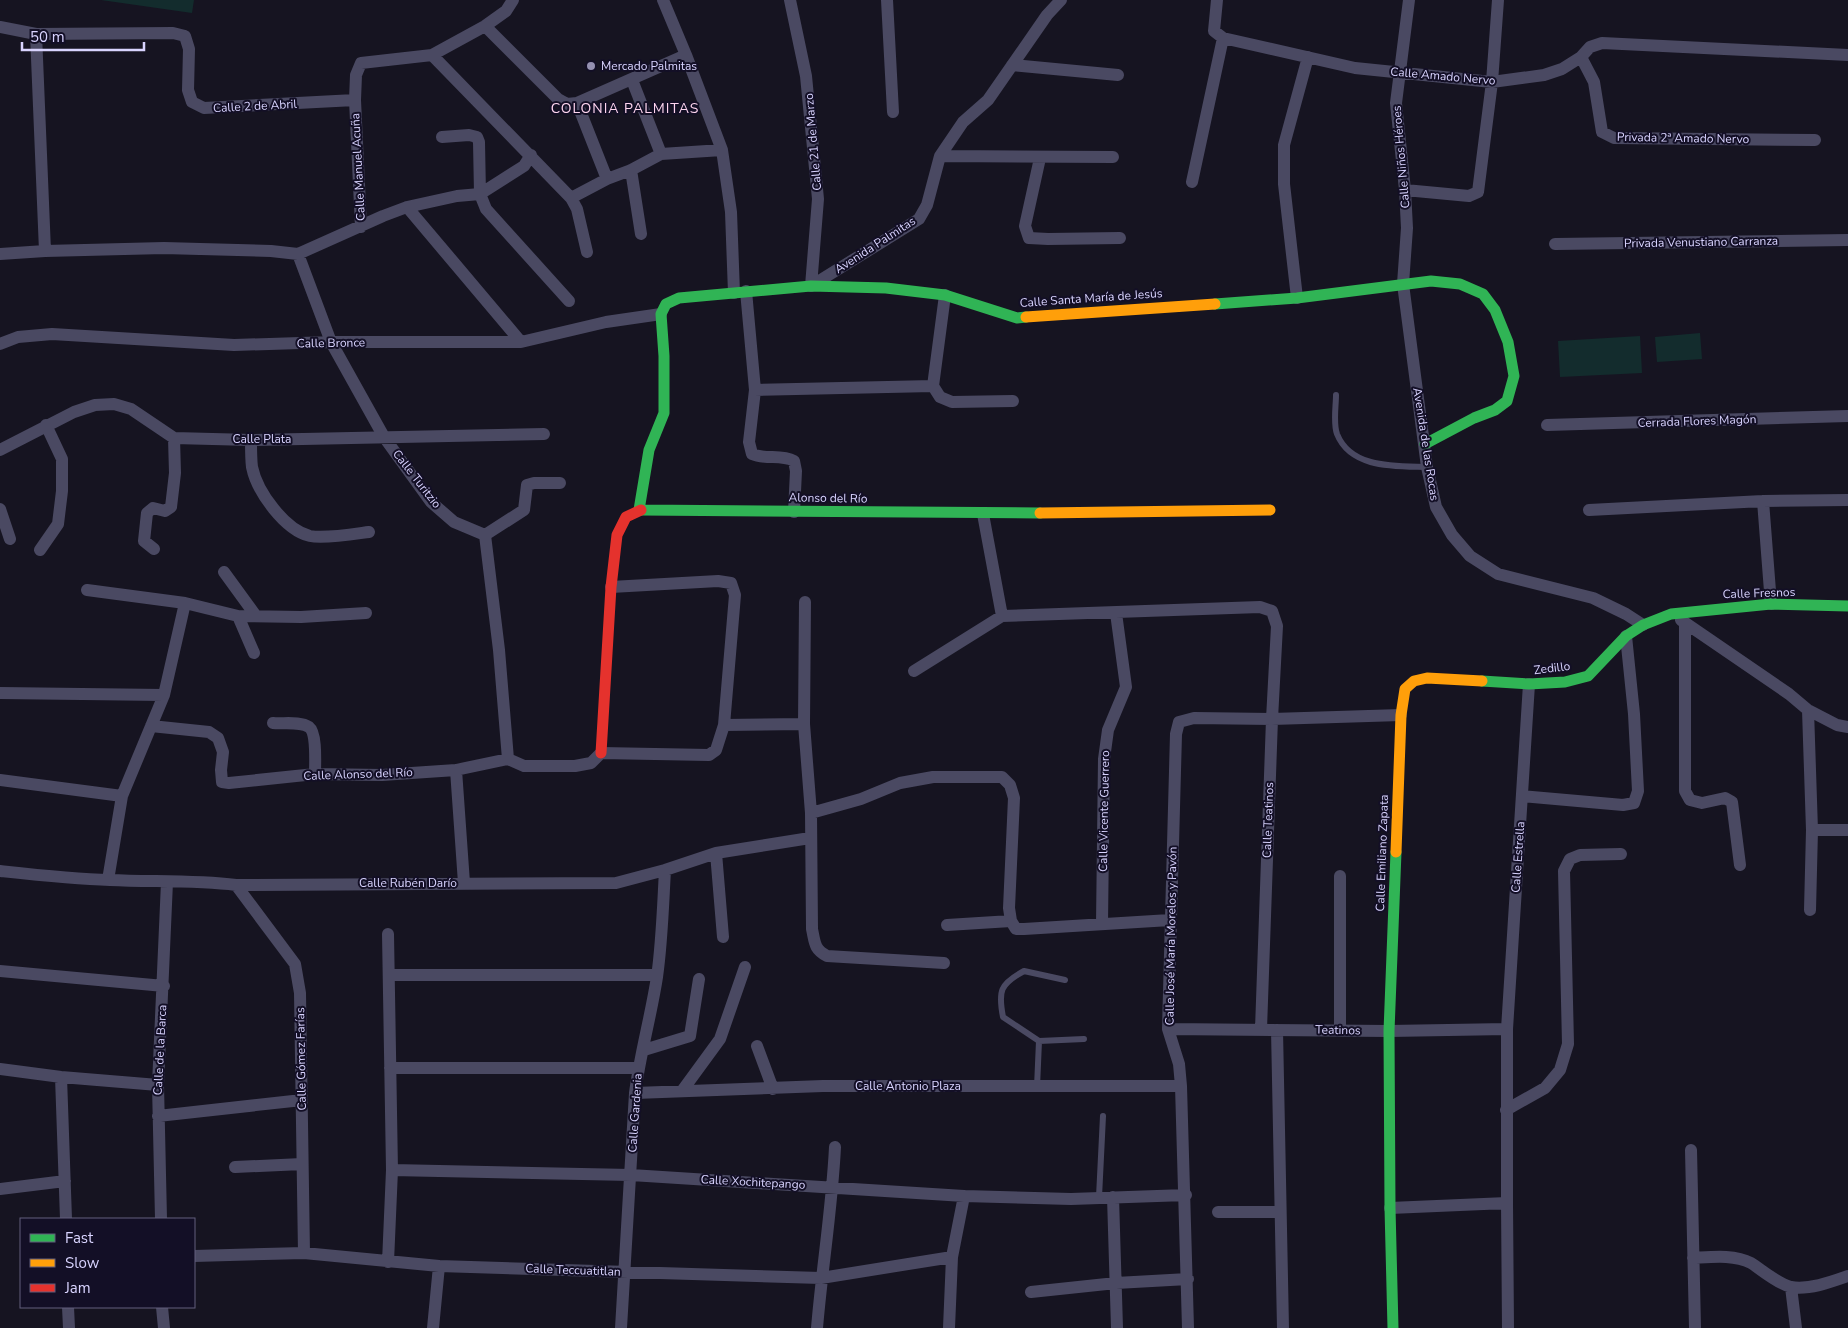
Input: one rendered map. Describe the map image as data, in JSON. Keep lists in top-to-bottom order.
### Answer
{
  "streets": {
    "street": [
      "Calle Amado Nervo",
      "Calle 2 de Abril",
      "Privada 2ª Amado Nervo",
      "Calle 21 de Marzo",
      "Calle Niños Héroes",
      "Calle Manuel Acuña",
      "Privada Venustiano Carranza",
      "Avenida Palmitas",
      "Calle Santa María de Jesús",
      "Calle Bronce",
      "Cerrada Flores Magón",
      "Calle Plata",
      "Avenida de las Rocas",
      "Calle Turitzio",
      "Alonso del Río",
      "Calle Fresnos",
      "Zedillo",
      "Calle Alonso del Río",
      "Calle Vicente Guerrero",
      "Calle Teatinos",
      "Calle Emiliano Zapata",
      "Calle Estrella",
      "Calle Rubén Darío",
      "Calle José María Morelos y Pavón",
      "Teatinos",
      "Calle de la Barca",
      "Calle Gómez Farías",
      "Calle Antonio Plaza",
      "Calle Gardenia",
      "Calle Xochitepango",
      "Calle Teccuatitlan"
    ]
  },
  "crossings": [
    ["Calle Amado Nervo", "Privada 2ª Amado Nervo"],
    ["Calle Amado Nervo", "Calle Niños Héroes"],
    ["Calle 2 de Abril", "Calle Manuel Acuña"],
    ["Calle 21 de Marzo", "Avenida Palmitas"],
    ["Calle 21 de Marzo", "Calle Santa María de Jesús"],
    ["Calle Niños Héroes", "Calle Santa María de Jesús"],
    ["Calle Niños Héroes", "Avenida de las Rocas"],
    ["Calle Manuel Acuña", "Calle Turitzio"],
    ["Avenida Palmitas", "Calle Santa María de Jesús"],
    ["Calle Santa María de Jesús", "Calle Bronce"],
    ["Calle Santa María de Jesús", "Avenida de las Rocas"],
    ["Calle Bronce", "Calle Turitzio"],
    ["Calle Plata", "Calle Turitzio"],
    ["Avenida de las Rocas", "Zedillo"],
    ["Calle Fresnos", "Zedillo"],
    ["Zedillo", "Calle Emiliano Zapata"],
    ["Zedillo", "Calle Estrella"],
    ["Calle Vicente Guerrero", "Calle Teatinos"],
    ["Calle Teatinos", "Calle José María Morelos y Pavón"],
    ["Calle Teatinos", "Teatinos"],
    ["Calle Emiliano Zapata", "Teatinos"],
    ["Calle Estrella", "Teatinos"],
    ["Calle Rubén Darío", "Calle de la Barca"],
    ["Calle Rubén Darío", "Calle Gómez Farías"],
    ["Calle Rubén Darío", "Calle Gardenia"],
    ["Calle José María Morelos y Pavón", "Teatinos"],
    ["Calle José María Morelos y Pavón", "Calle Antonio Plaza"],
    ["Calle José María Morelos y Pavón", "Calle Xochitepango"],
    ["Calle Gómez Farías", "Calle Teccuatitlan"],
    ["Calle Antonio Plaza", "Calle Gardenia"],
    ["Calle Gardenia", "Calle Xochitepango"],
    ["Calle Gardenia", "Calle Teccuatitlan"]
  ],
  "districts": ["COLONIA PALMITAS"],
  "places": ["Mercado Palmitas"],
  "legend": ["Fast", "Slow", "Jam"],
  "scale_bar": "50 m"
}
